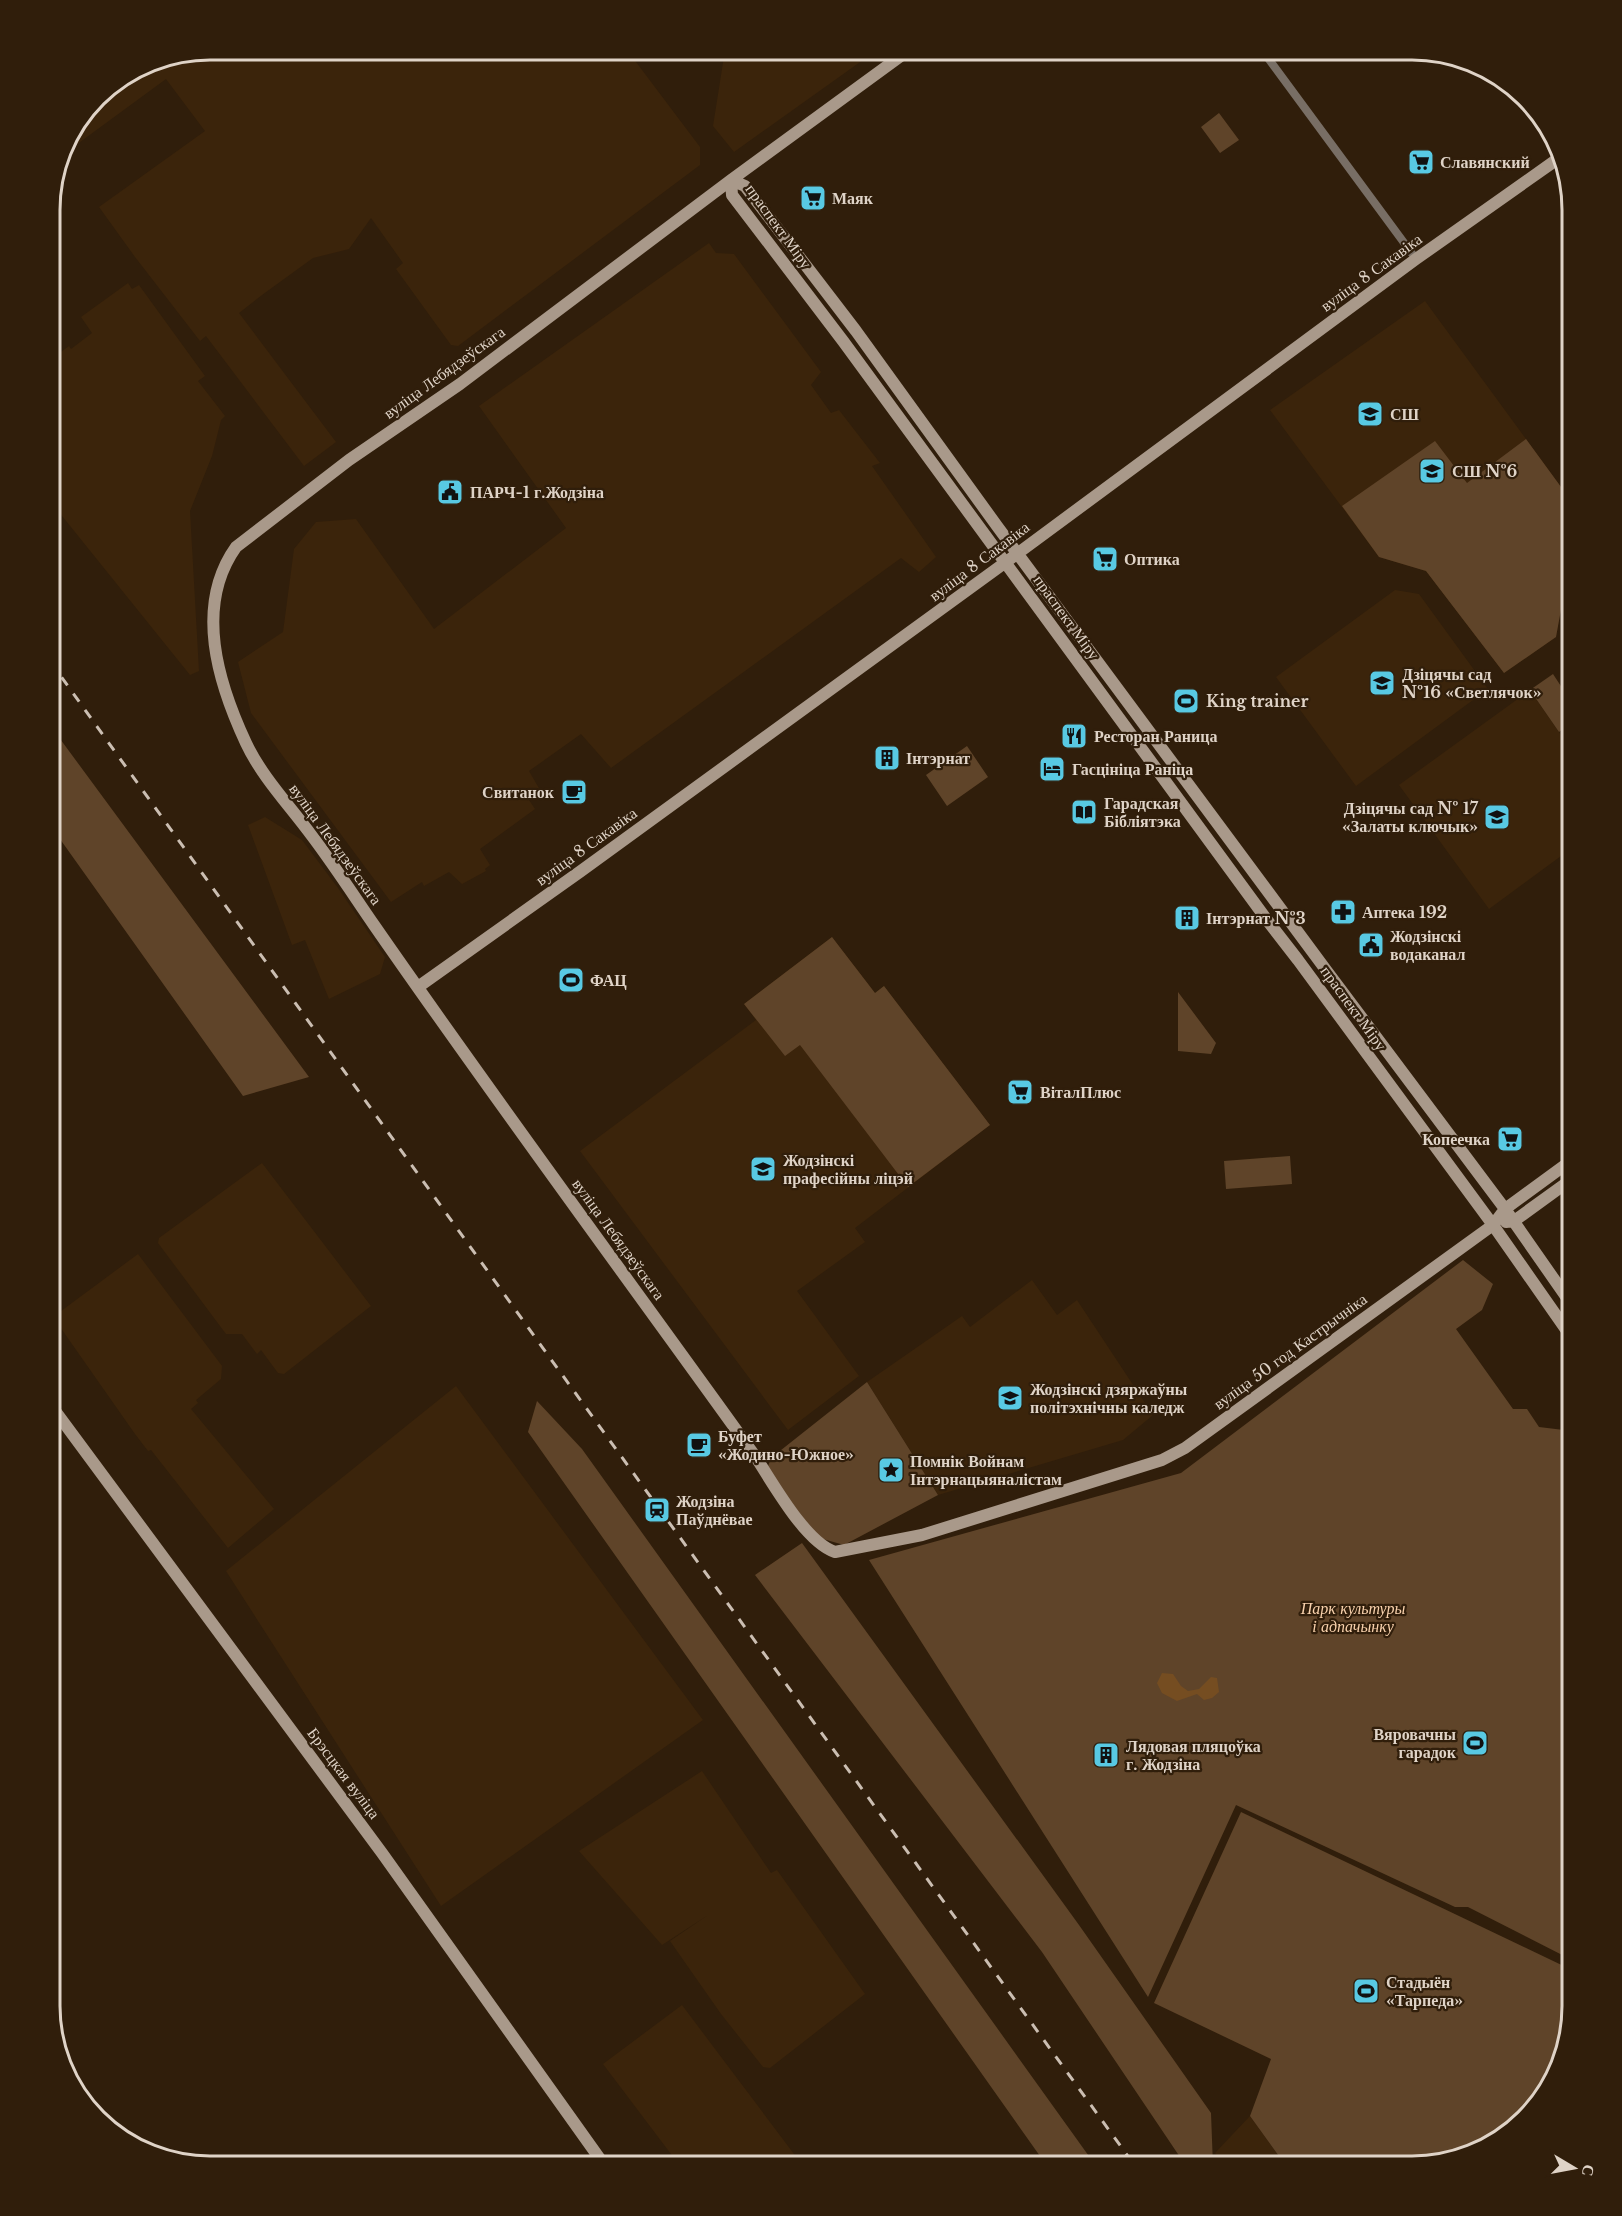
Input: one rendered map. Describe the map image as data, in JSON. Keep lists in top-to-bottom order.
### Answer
{
  "streets": {
    "main road": [
      "праспект Міру",
      "вуліца 8 Сакавіка",
      "вуліца Лебядзеўскага",
      "вуліца 50 год Кастрычніка",
      "Брэсцкая вуліца"
    ]
  },
  "crossings": [
    ["праспект Міру", "вуліца 8 Сакавіка"],
    ["праспект Міру", "вуліца Лебядзеўскага"],
    ["праспект Міру", "вуліца 50 год Кастрычніка"],
    ["вуліца 8 Сакавіка", "вуліца Лебядзеўскага"],
    ["вуліца Лебядзеўскага", "вуліца 50 год Кастрычніка"]
  ],
  "parks": ["Парк культуры і адпачынку"],
  "places": {
    "supermarket": [
      "Славянский",
      "Маяк",
      "Оптика",
      "ВіталПлюс",
      "Копеечка"
    ],
    "school or university": [
      "СШ",
      "СШ №6",
      "Дзіцячы сад №16 «Светлячок»",
      "Дзіцячы сад № 17 «Залаты ключык»",
      "Жодзінскі прафесійны ліцэй",
      "Жодзінскі дзяржаўны політэхнічны каледж"
    ],
    "public building": ["ПАРЧ-1 г.Жодзіна", "Жодзінскі водаканал"],
    "sports": [
      "King trainer",
      "ФАЦ",
      "Вяровачны гарадок",
      "Стадыён «Тарпеда»"
    ],
    "restaurant": ["Ресторан Раница"],
    "building": ["Інтэрнат", "Інтэрнат №3", "Лядовая пляцоўка г. Жодзіна"],
    "hotel": ["Гасцініца Раніца"],
    "cafe": ["Свитанок", "Буфет «Жодино-Южное»"],
    "library": ["Гарадская Бібліятэка"],
    "pharmacy": ["Аптека 192"],
    "place": ["Помнік Войнам Інтэрнацыяналістам"],
    "station": ["Жодзіна Паўднёвае"]
  },
  "north": "right"
}
